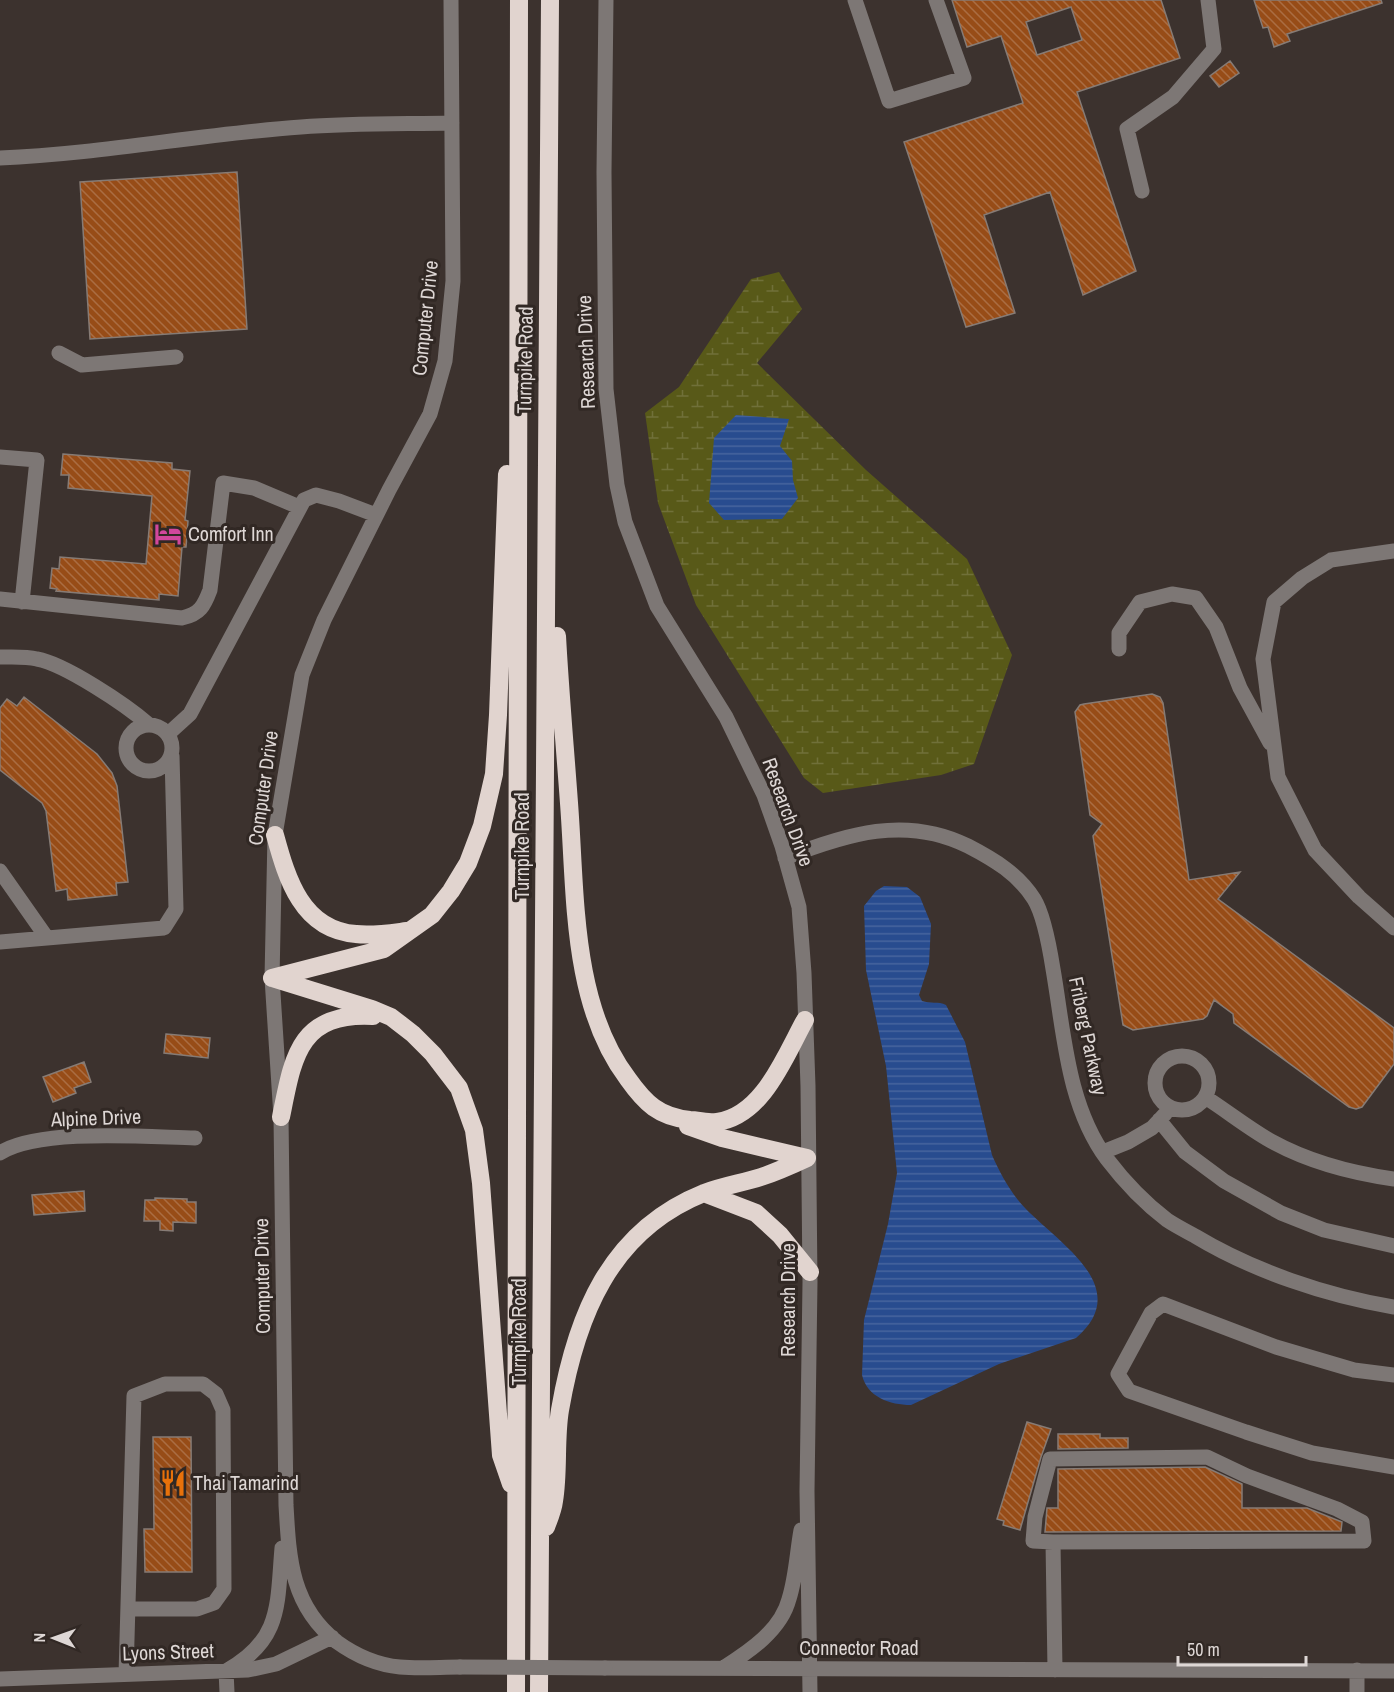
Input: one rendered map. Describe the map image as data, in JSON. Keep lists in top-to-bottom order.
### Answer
{
  "streets": {
    "highway": ["Turnpike Road"],
    "street": [
      "Computer Drive",
      "Research Drive",
      "Friberg Parkway",
      "Alpine Drive",
      "Connector Road",
      "Lyons Street"
    ]
  },
  "crossings": [
    ["Computer Drive", "Connector Road"],
    ["Computer Drive", "Lyons Street"],
    ["Research Drive", "Friberg Parkway"],
    ["Research Drive", "Connector Road"],
    ["Connector Road", "Lyons Street"]
  ],
  "places": {
    "hotel": ["Comfort Inn"],
    "restaurant": ["Thai Tamarind"]
  },
  "scale_bar": "50 m",
  "north": "left"
}
